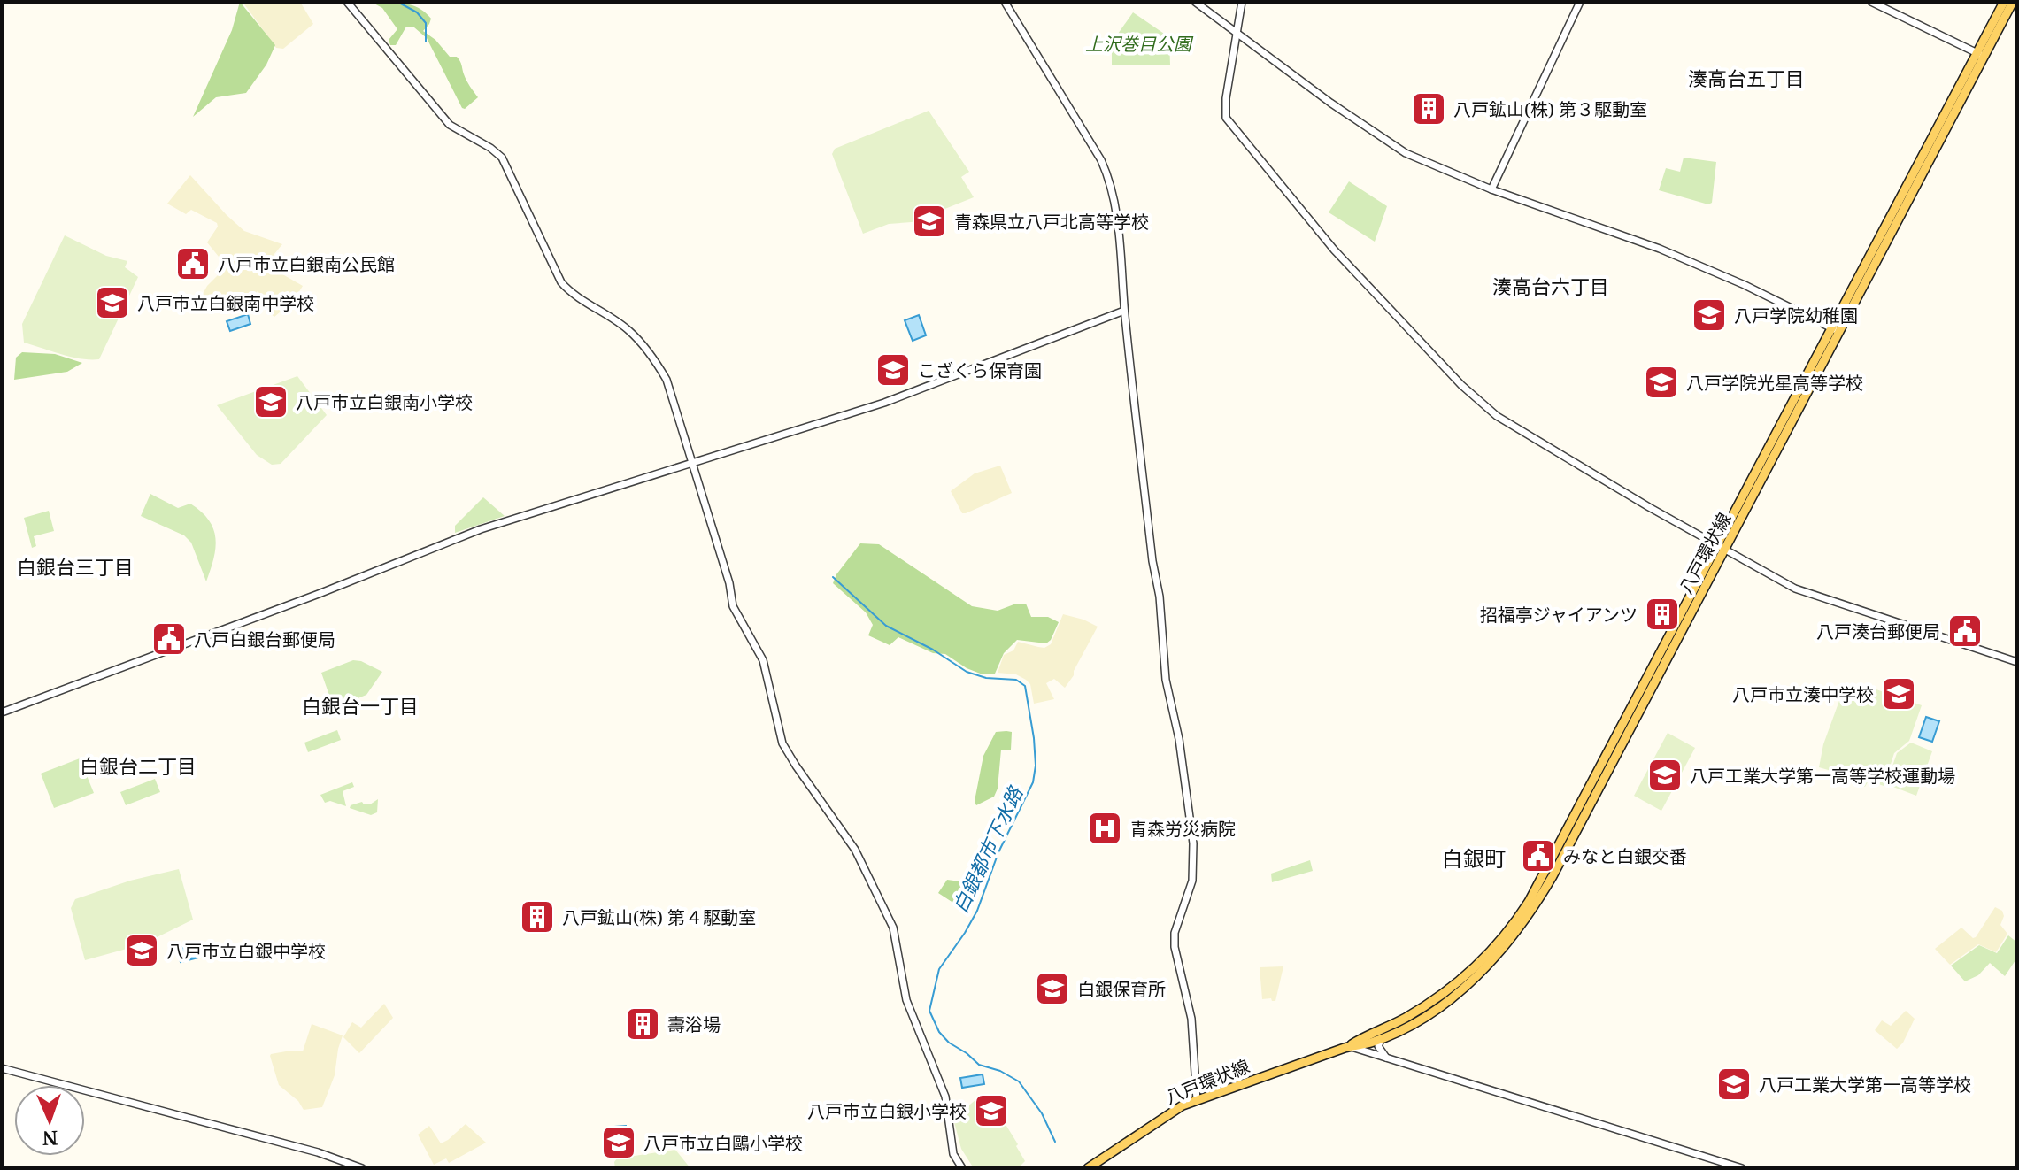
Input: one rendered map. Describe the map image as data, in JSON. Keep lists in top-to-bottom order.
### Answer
{
  "streets": {
    "main road": ["八戸環状線"]
  },
  "districts": [
    "湊高台五丁目",
    "湊高台六丁目",
    "白銀台三丁目",
    "白銀台一丁目",
    "白銀台二丁目",
    "白銀町"
  ],
  "water": ["白銀都市下水路"],
  "parks": ["上沢巻目公園"],
  "places": {
    "building": [
      "八戸鉱山(株) 第３駆動室",
      "招福亭ジャイアンツ",
      "八戸鉱山(株) 第４駆動室",
      "壽浴場"
    ],
    "school or university": [
      "青森県立八戸北高等学校",
      "八戸市立白銀南中学校",
      "八戸学院幼稚園",
      "こざくら保育園",
      "八戸学院光星高等学校",
      "八戸市立白銀南小学校",
      "八戸市立湊中学校",
      "八戸工業大学第一高等学校運動場",
      "八戸市立白銀中学校",
      "白銀保育所",
      "八戸工業大学第一高等学校",
      "八戸市立白銀小学校",
      "八戸市立白鷗小学校"
    ],
    "public building": [
      "八戸市立白銀南公民館",
      "八戸湊台郵便局",
      "八戸白銀台郵便局",
      "みなと白銀交番"
    ],
    "hospital": ["青森労災病院"]
  },
  "north": "bottom"
}
